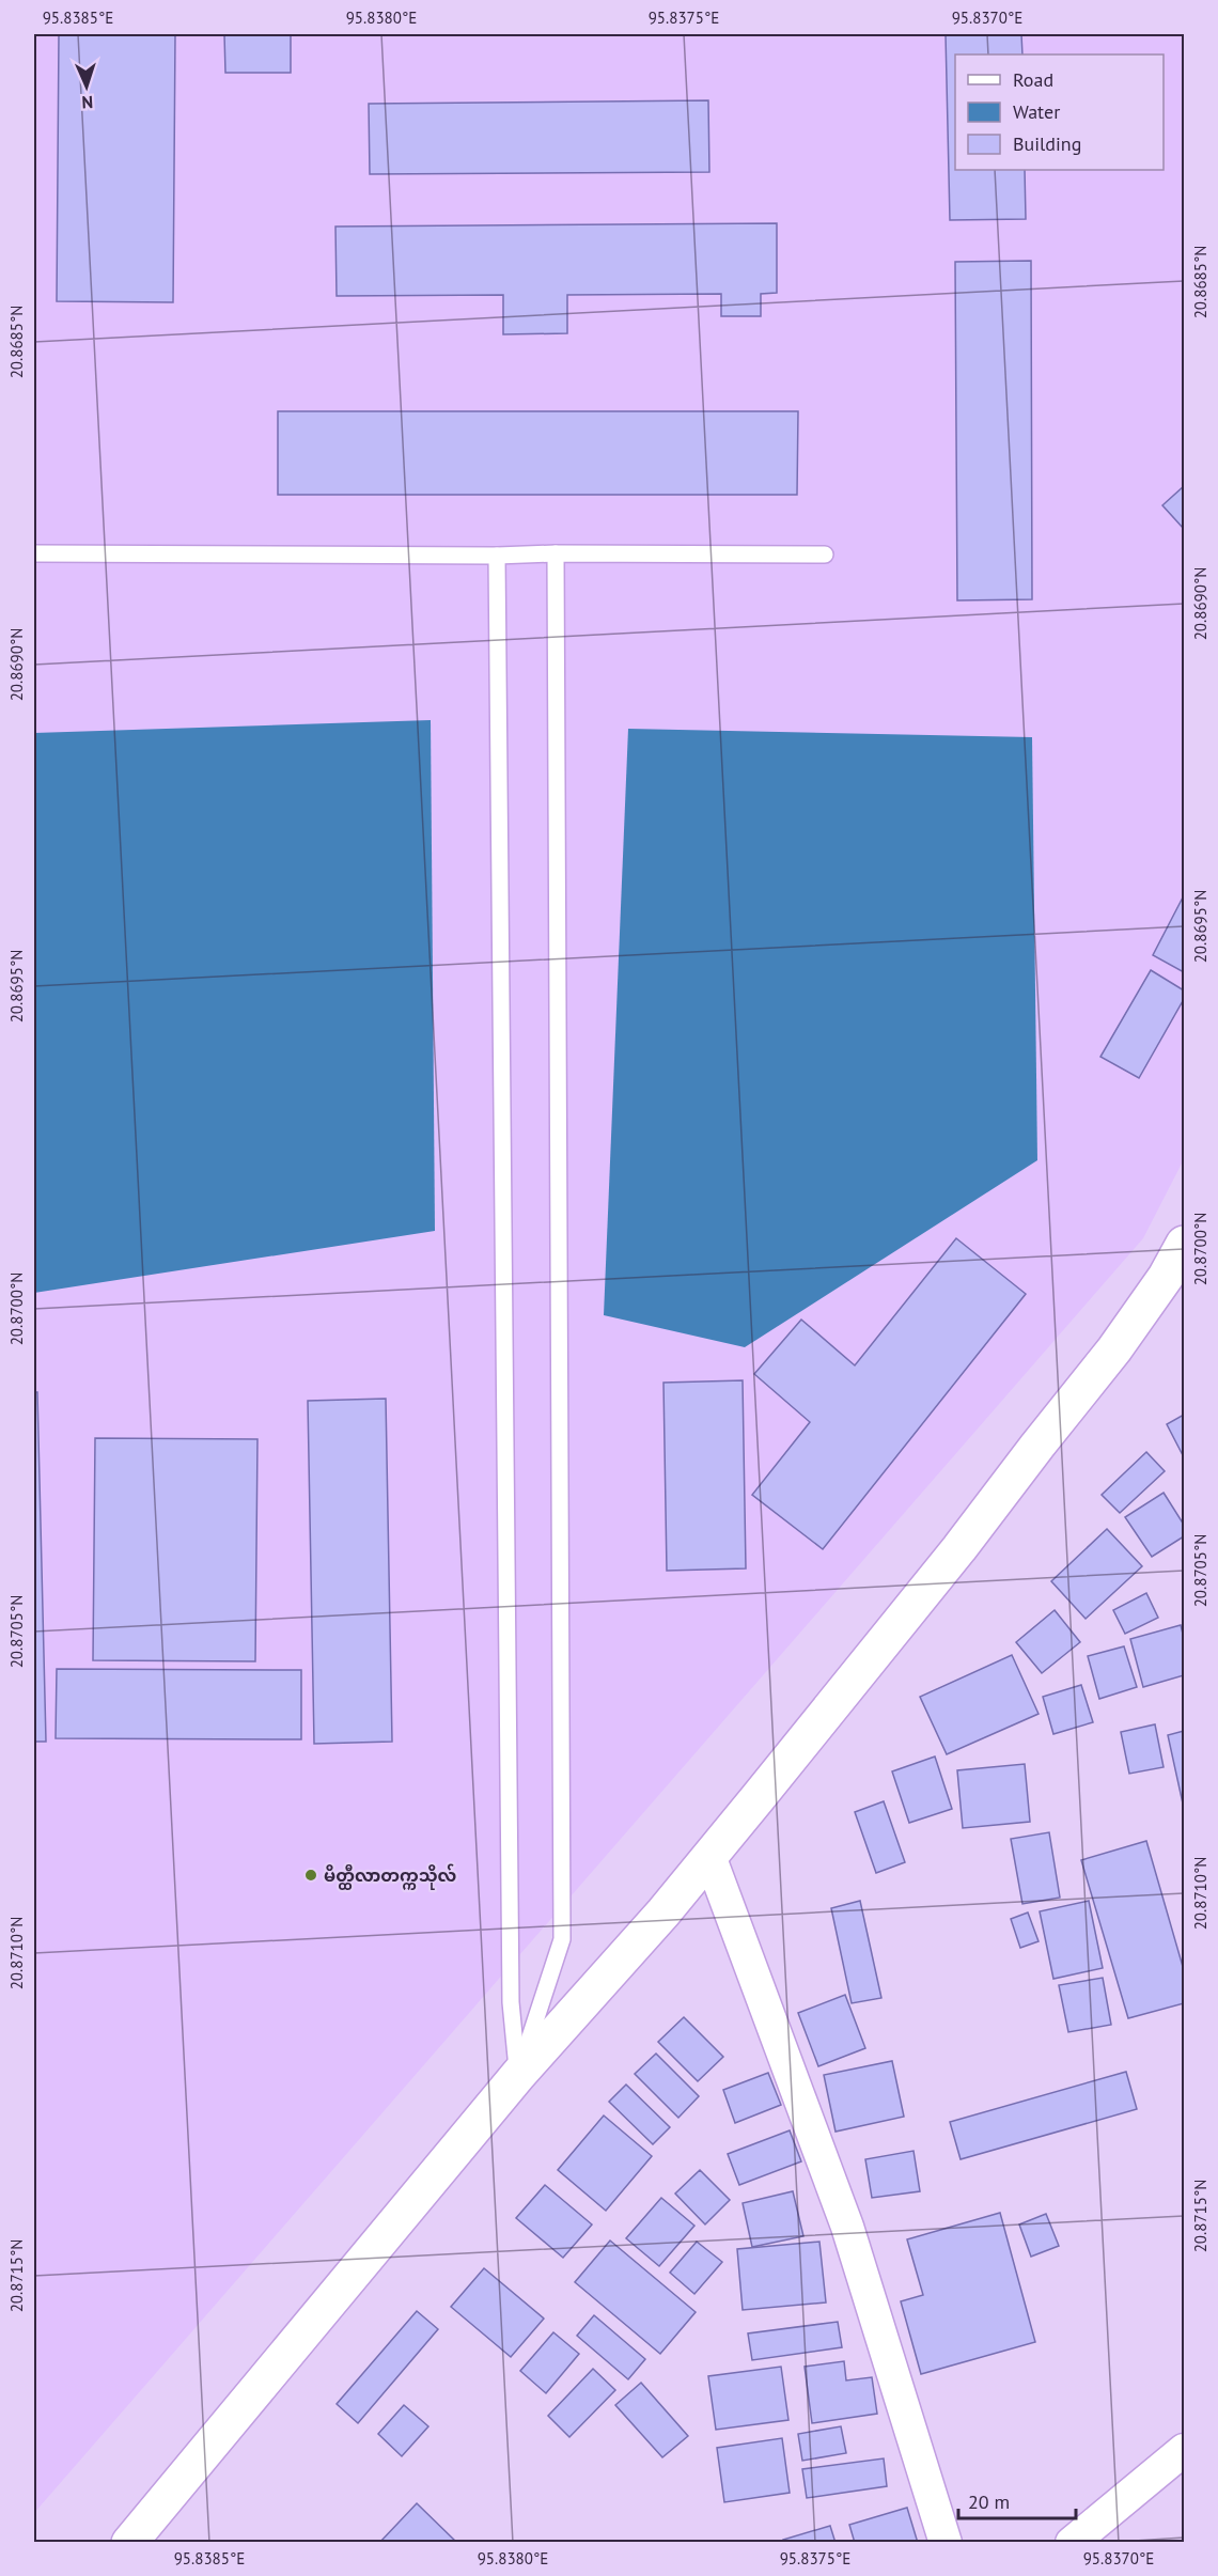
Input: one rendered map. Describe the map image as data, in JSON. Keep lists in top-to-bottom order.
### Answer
{
  "places": ["မိတ္ထီလာတက္ကသိုလ်"],
  "legend": ["Road", "Water", "Building"],
  "scale_bar": "20 m",
  "north": "bottom",
  "coordinates": [
    "95.8385°E",
    "95.8380°E",
    "95.8375°E",
    "95.8370°E",
    "20.8685°N",
    "20.8690°N",
    "20.8695°N",
    "20.8700°N",
    "20.8705°N",
    "20.8710°N",
    "20.8715°N"
  ]
}
